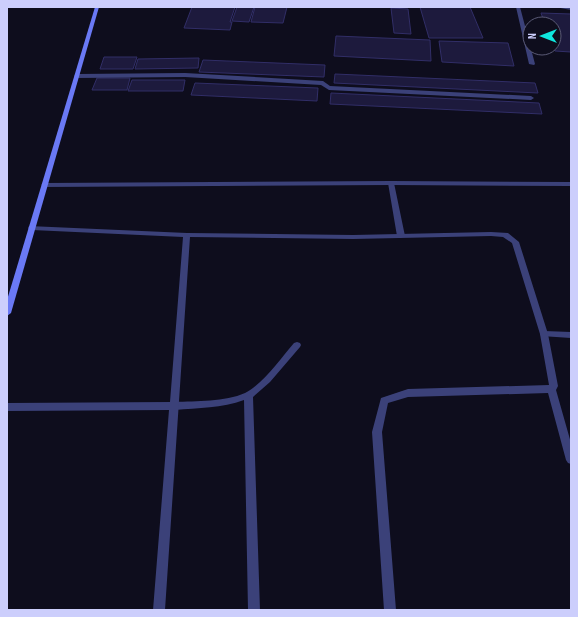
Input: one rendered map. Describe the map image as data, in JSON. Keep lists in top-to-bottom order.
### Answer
{
  "north": "left"
}
